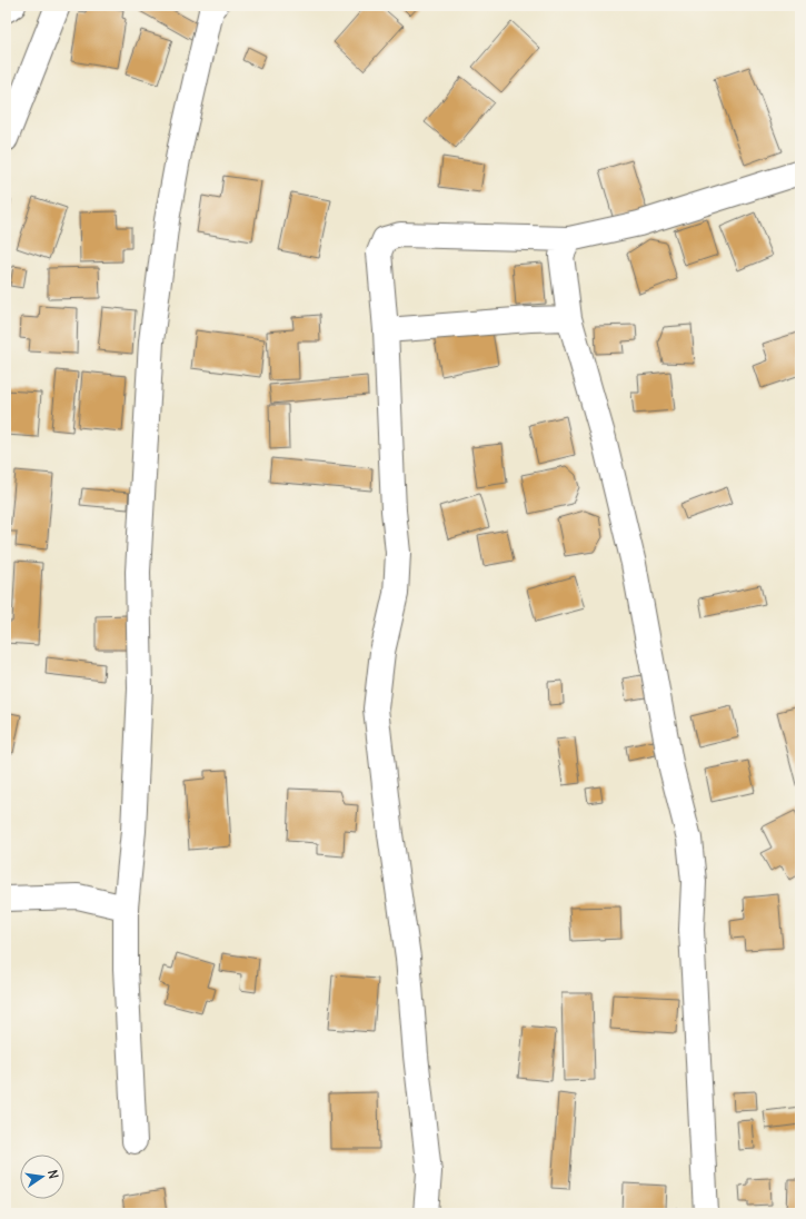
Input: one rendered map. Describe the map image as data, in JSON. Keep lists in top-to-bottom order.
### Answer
{
  "north": "right"
}
